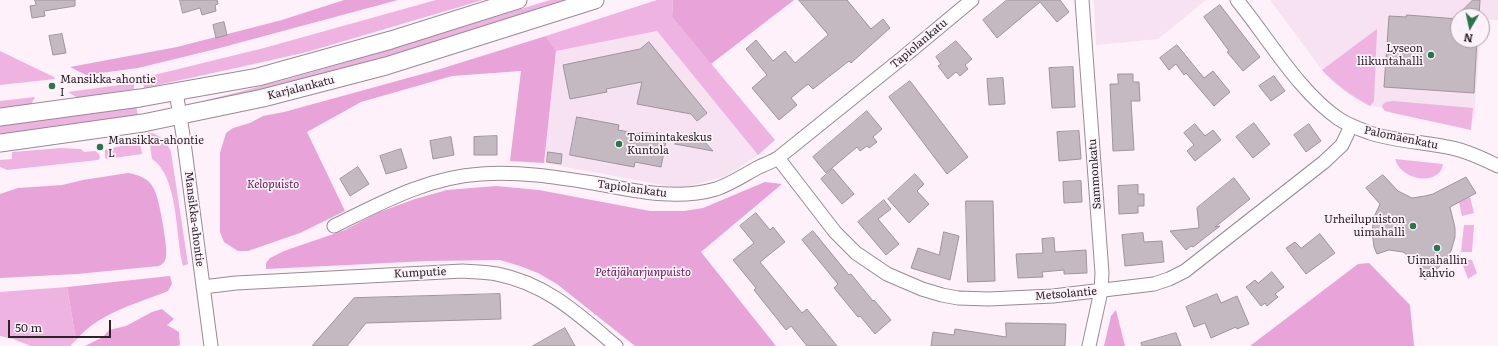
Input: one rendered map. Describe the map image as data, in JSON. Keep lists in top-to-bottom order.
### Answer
{
  "streets": {
    "main road": ["Karjalankatu"],
    "street": [
      "Tapiolankatu",
      "Palomäenkatu",
      "Sammonkatu",
      "Mansikka-ahontie",
      "Kumputie",
      "Metsolantie"
    ]
  },
  "crossings": [
    ["Tapiolankatu", "Metsolantie"],
    ["Karjalankatu", "Mansikka-ahontie"],
    ["Palomäenkatu", "Metsolantie"],
    ["Sammonkatu", "Metsolantie"],
    ["Mansikka-ahontie", "Kumputie"]
  ],
  "parks": ["Kelopuisto", "Petäjäharjunpuisto"],
  "places": [
    "Lyseon liikuntahalli",
    "Mansikka-ahontie I",
    "Toimintakeskus Kuntola",
    "Mansikka-ahontie L",
    "Urheilupuiston uimahalli",
    "Uimahallin kahvio"
  ],
  "scale_bar": "50 m",
  "north": "bottom"
}
